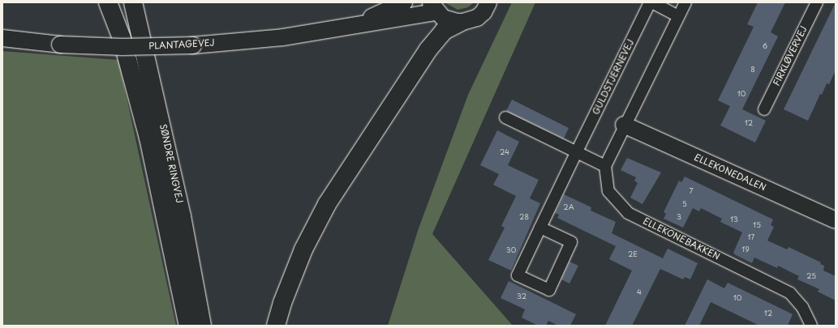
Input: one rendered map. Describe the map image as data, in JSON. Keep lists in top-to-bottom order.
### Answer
{
  "streets": {
    "main road": ["SØNDRE RINGVEJ"],
    "street": [
      "PLANTAGEVEJ",
      "FIRKLØVERVEJ",
      "GULDSTJERNEVEJ",
      "ELLEKONEDALEN",
      "ELLEKONEBAKKEN"
    ]
  },
  "house_numbers": [
    "6",
    "8",
    "10",
    "12",
    "24",
    "7",
    "5",
    "2A",
    "28",
    "3",
    "13",
    "15",
    "17",
    "19",
    "30",
    "2E",
    "25",
    "4",
    "32",
    "10",
    "12"
  ]
}
